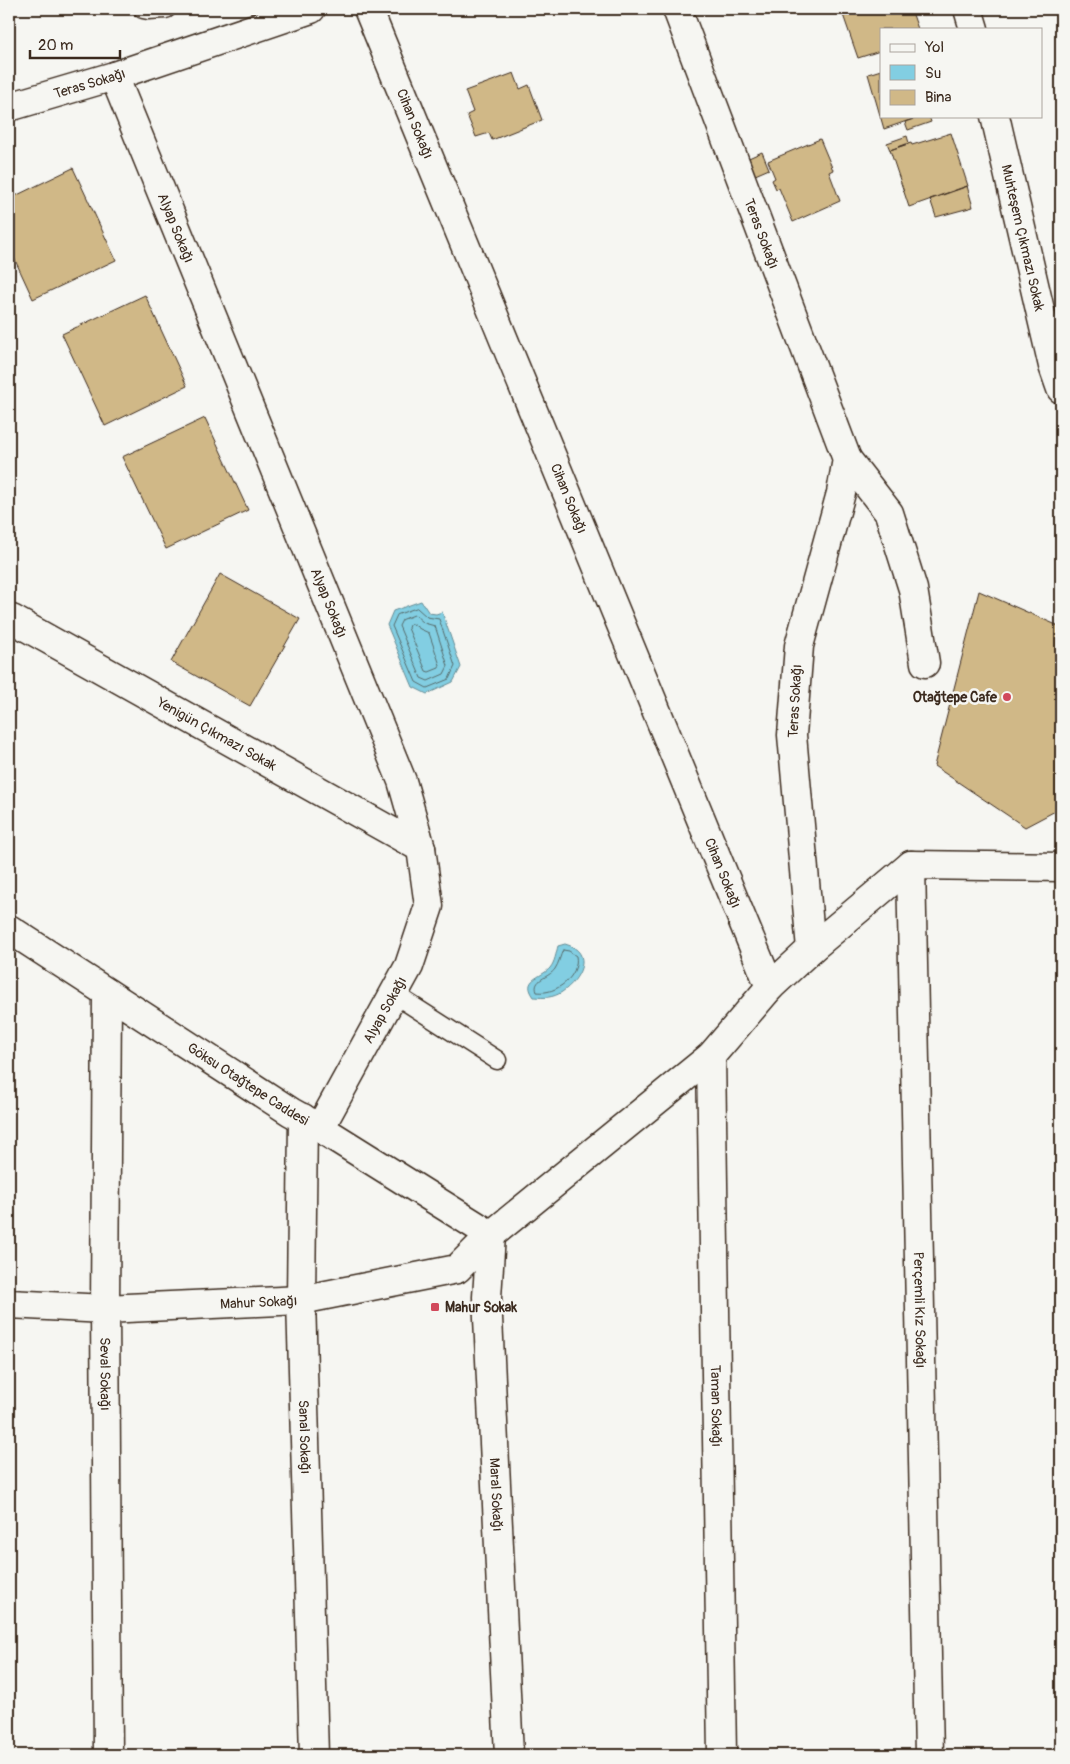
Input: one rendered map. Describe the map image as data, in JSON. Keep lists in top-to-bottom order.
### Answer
{
  "streets": {
    "street": [
      "Teras Sokağı",
      "Cihan Sokağı",
      "Alyap Sokağı",
      "Muhteşem Çıkmazı Sokak",
      "Yenigün Çıkmazı Sokak",
      "Göksu Otağtepe Caddesi",
      "Mahur Sokağı",
      "Perçemli Kız Sokağı",
      "Seval Sokağı",
      "Taman Sokağı",
      "Sanal Sokağı",
      "Maral Sokağı"
    ]
  },
  "crossings": [
    ["Teras Sokağı", "Alyap Sokağı"],
    ["Teras Sokağı", "Mahur Sokağı"],
    ["Cihan Sokağı", "Mahur Sokağı"],
    ["Alyap Sokağı", "Yenigün Çıkmazı Sokak"],
    ["Alyap Sokağı", "Göksu Otağtepe Caddesi"],
    ["Alyap Sokağı", "Sanal Sokağı"],
    ["Göksu Otağtepe Caddesi", "Mahur Sokağı"],
    ["Göksu Otağtepe Caddesi", "Seval Sokağı"],
    ["Göksu Otağtepe Caddesi", "Sanal Sokağı"],
    ["Göksu Otağtepe Caddesi", "Maral Sokağı"],
    ["Mahur Sokağı", "Perçemli Kız Sokağı"],
    ["Mahur Sokağı", "Seval Sokağı"],
    ["Mahur Sokağı", "Taman Sokağı"],
    ["Mahur Sokağı", "Sanal Sokağı"],
    ["Mahur Sokağı", "Maral Sokağı"]
  ],
  "places": {
    "other": ["Otağtepe Cafe"],
    "transit": ["Mahur Sokak"]
  },
  "legend": ["Yol", "Su", "Bina"],
  "scale_bar": "20 m"
}
